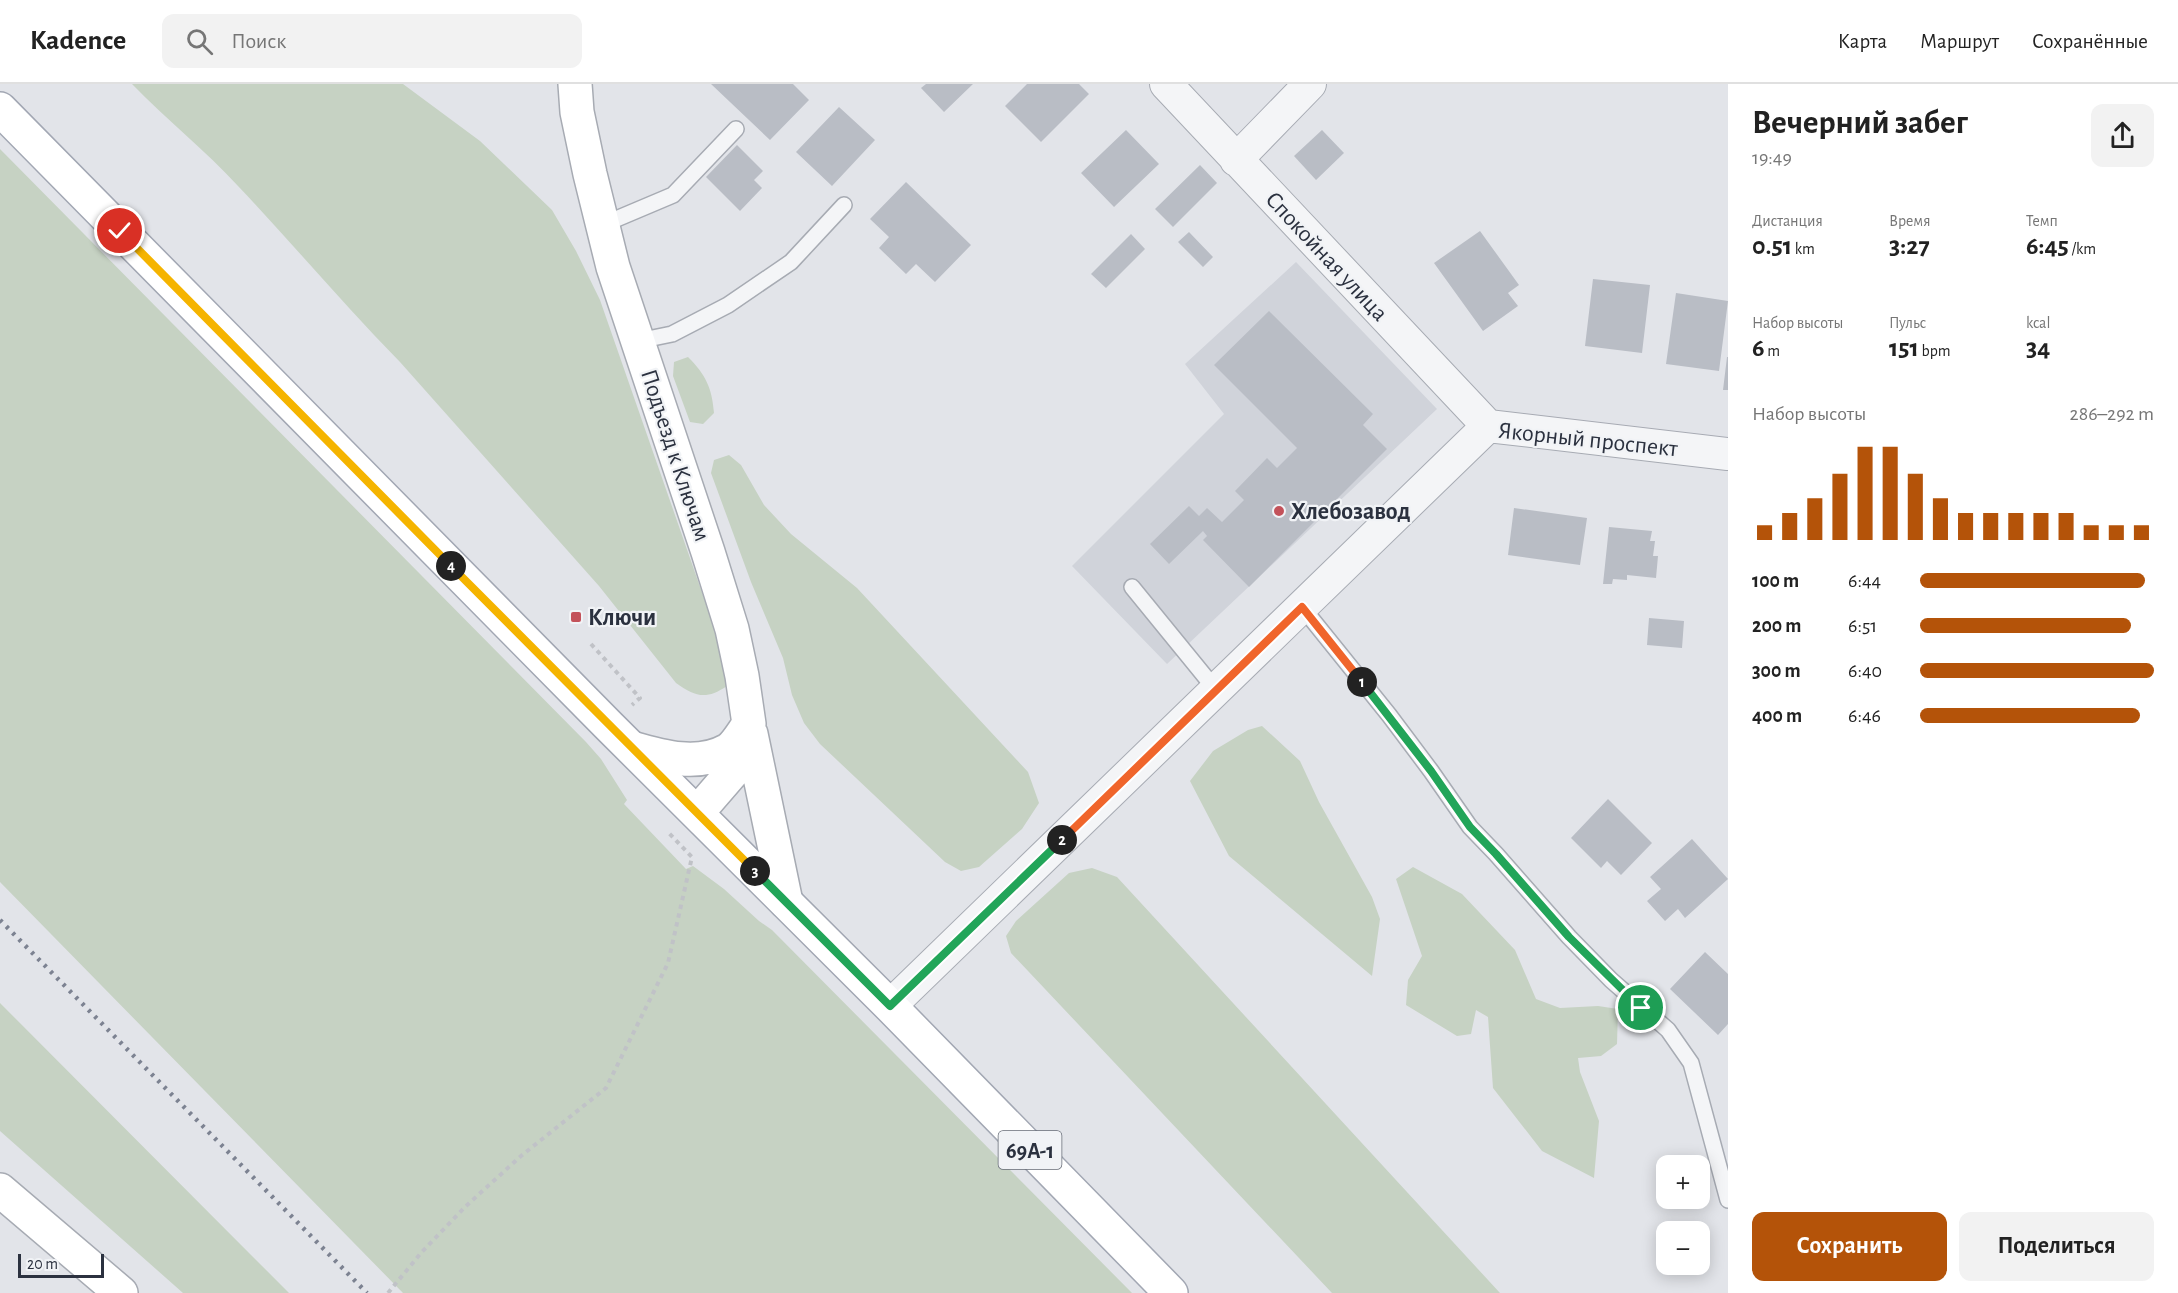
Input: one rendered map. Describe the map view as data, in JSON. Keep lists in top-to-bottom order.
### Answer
{
  "streets": {
    "main road": ["Подъезд к Ключам", "69А-1"],
    "street": ["Спокойная улица", "Якорный проспект"]
  },
  "crossings": [
    ["Спокойная улица", "Якорный проспект"],
    ["Якорный проспект", "69А-1"],
    ["Подъезд к Ключам", "69А-1"]
  ],
  "places": {
    "other": ["Хлебозавод"],
    "transit": ["Ключи"]
  },
  "scale_bar": "20 m",
  "page": {
    "header": "Kadence",
    "search": "Поиск",
    "nav": ["Карта", "Маршрут", "Сохранённые"],
    "heading": ["Вечерний забег", "19:49"],
    "stats": [
      ["Дистанция", "0.51 km"],
      ["Время", "3:27"],
      ["Темп", "6:45 /km"],
      ["Набор высоты", "6 m"],
      ["Пульс", "151 bpm"],
      ["kcal", "34"]
    ],
    "chart": ["Набор высоты", "286–292 m"],
    "pins": [
      "4",
      "1",
      "2",
      "3"
    ],
    "list": [
      {
        "name": "100 m",
        "note": "6:44"
      },
      {
        "name": "200 m",
        "note": "6:51"
      },
      {
        "name": "300 m",
        "note": "6:40"
      },
      {
        "name": "400 m",
        "note": "6:46"
      }
    ],
    "map_buttons": ["+", "−"],
    "buttons": ["Сохранить", "Поделиться"],
    "scale": "20 m"
  }
}
